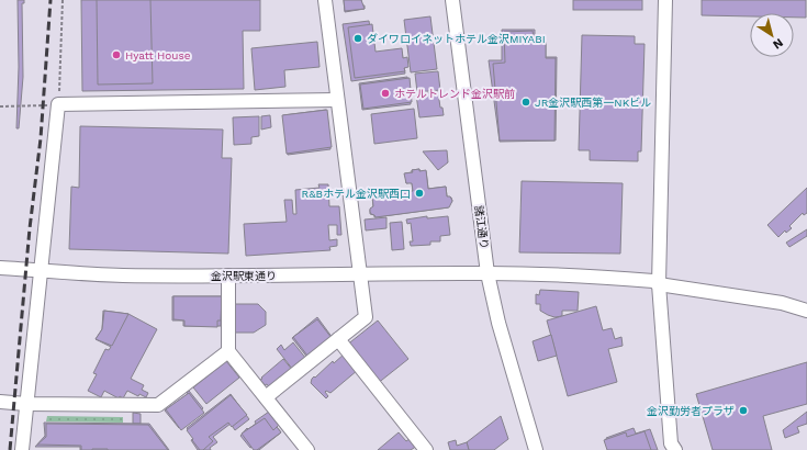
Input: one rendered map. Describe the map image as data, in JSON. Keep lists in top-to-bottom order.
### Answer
{
  "streets": {
    "street": ["諸江通り", "金沢駅東通り"]
  },
  "crossings": [
    ["諸江通り", "金沢駅東通り"]
  ],
  "places": [
    "ダイワロイネットホテル金沢MIYABI",
    "Hyatt House",
    "ホテルトレンド金沢駅前",
    "JR金沢駅西第一NKビル",
    "R&Bホテル金沢駅西口",
    "金沢勤労者プラザ"
  ],
  "north": "bottom right"
}
